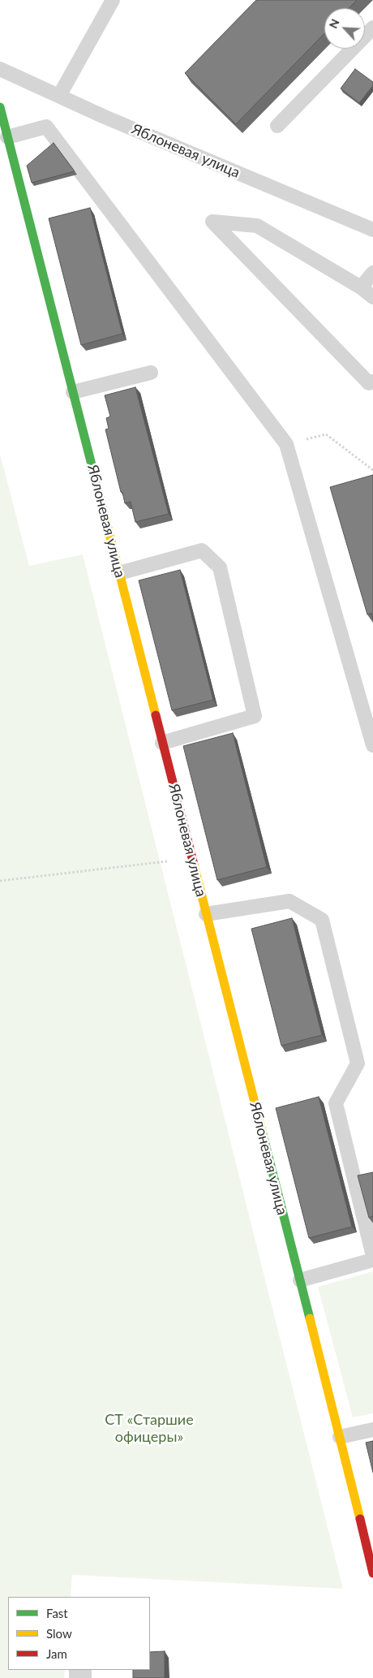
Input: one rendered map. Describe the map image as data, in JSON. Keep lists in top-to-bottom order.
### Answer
{
  "streets": {
    "street": ["Яблоневая улица"]
  },
  "parks": ["СТ «Старшие офицеры»"],
  "legend": ["Fast", "Slow", "Jam"],
  "north": "top left"
}
